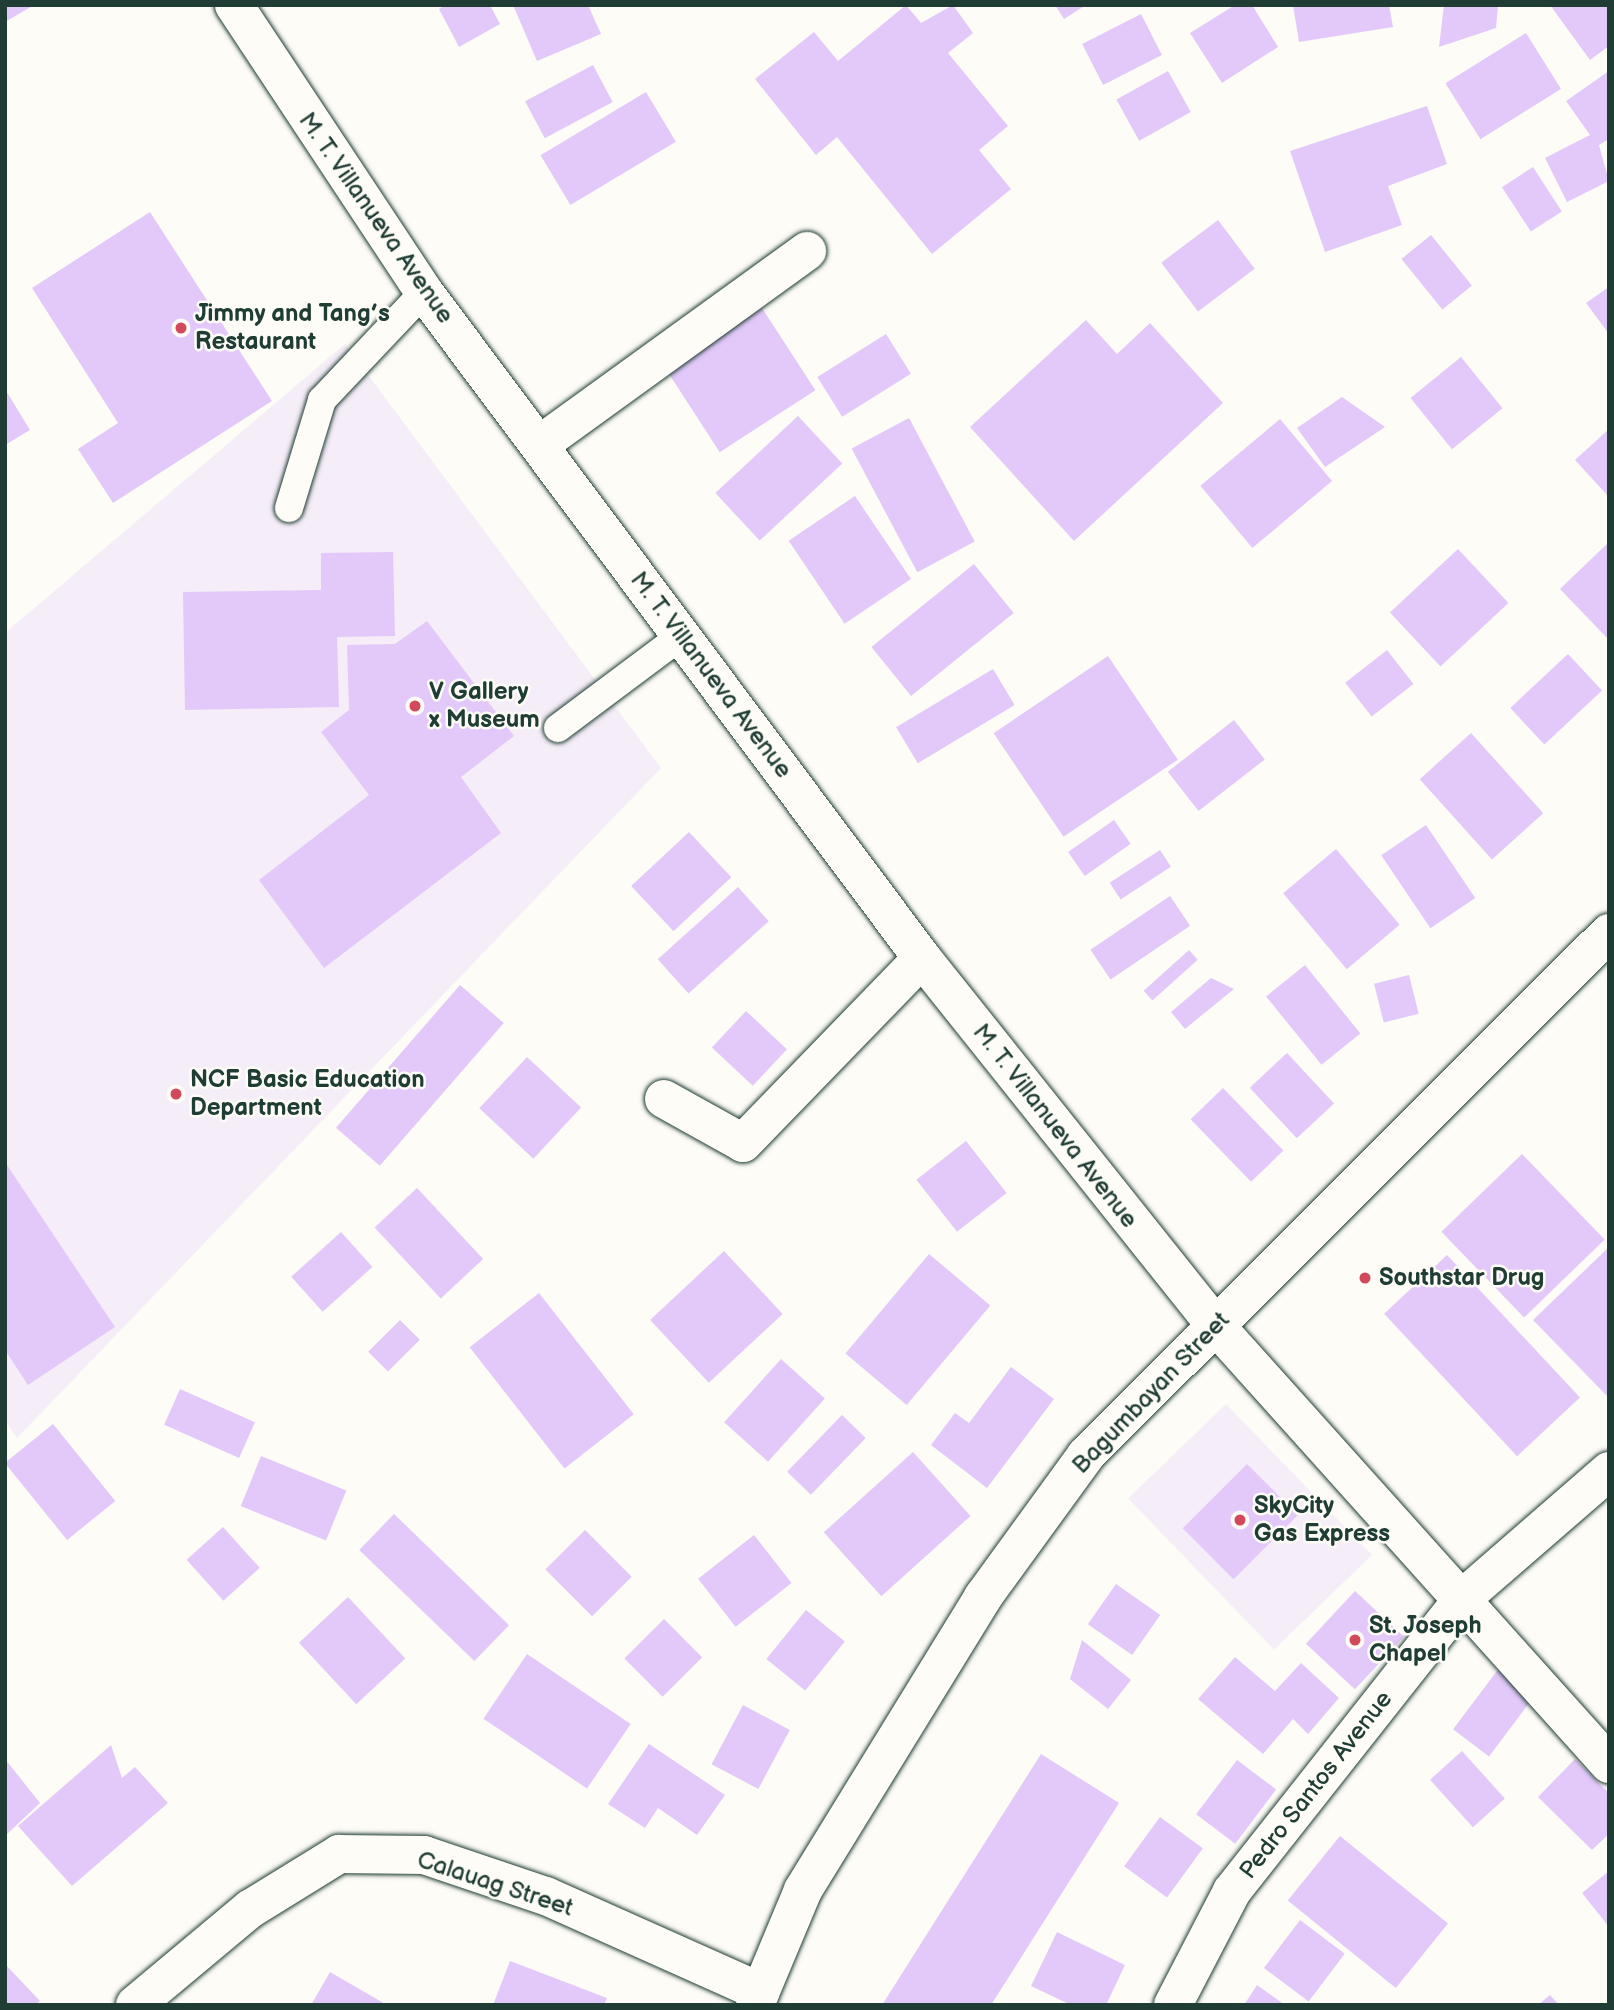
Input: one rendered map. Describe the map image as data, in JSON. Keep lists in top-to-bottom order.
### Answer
{
  "streets": {
    "main road": [
      "M. T. Villanueva Avenue",
      "Bagumbayan Street",
      "Pedro Santos Avenue",
      "Calauag Street"
    ]
  },
  "crossings": [
    ["M. T. Villanueva Avenue", "Bagumbayan Street"],
    ["M. T. Villanueva Avenue", "Pedro Santos Avenue"],
    ["Bagumbayan Street", "Calauag Street"]
  ],
  "places": [
    "Jimmy and Tang’s Restaurant",
    "V Gallery x Museum",
    "NCF Basic Education Department",
    "Southstar Drug",
    "SkyCity Gas Express",
    "St. Joseph Chapel"
  ]
}
